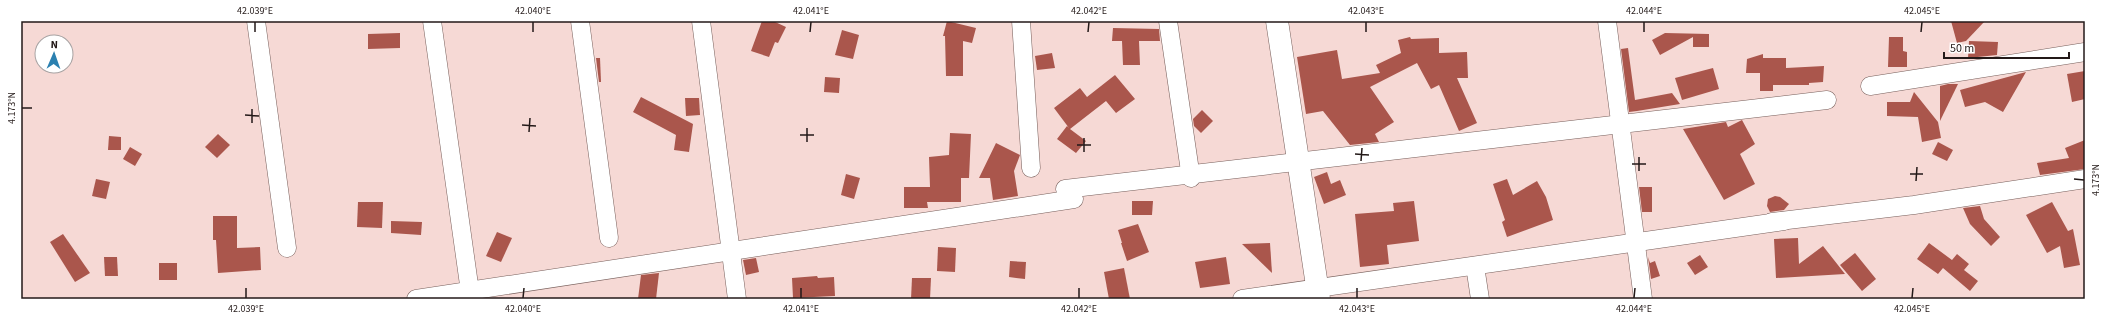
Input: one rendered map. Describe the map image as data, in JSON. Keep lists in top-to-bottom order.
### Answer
{
  "scale_bar": "50 m",
  "north": "top",
  "coordinates": [
    "42.039°E",
    "42.040°E",
    "42.041°E",
    "42.042°E",
    "42.043°E",
    "42.044°E",
    "42.045°E",
    "4.173°N"
  ]
}
